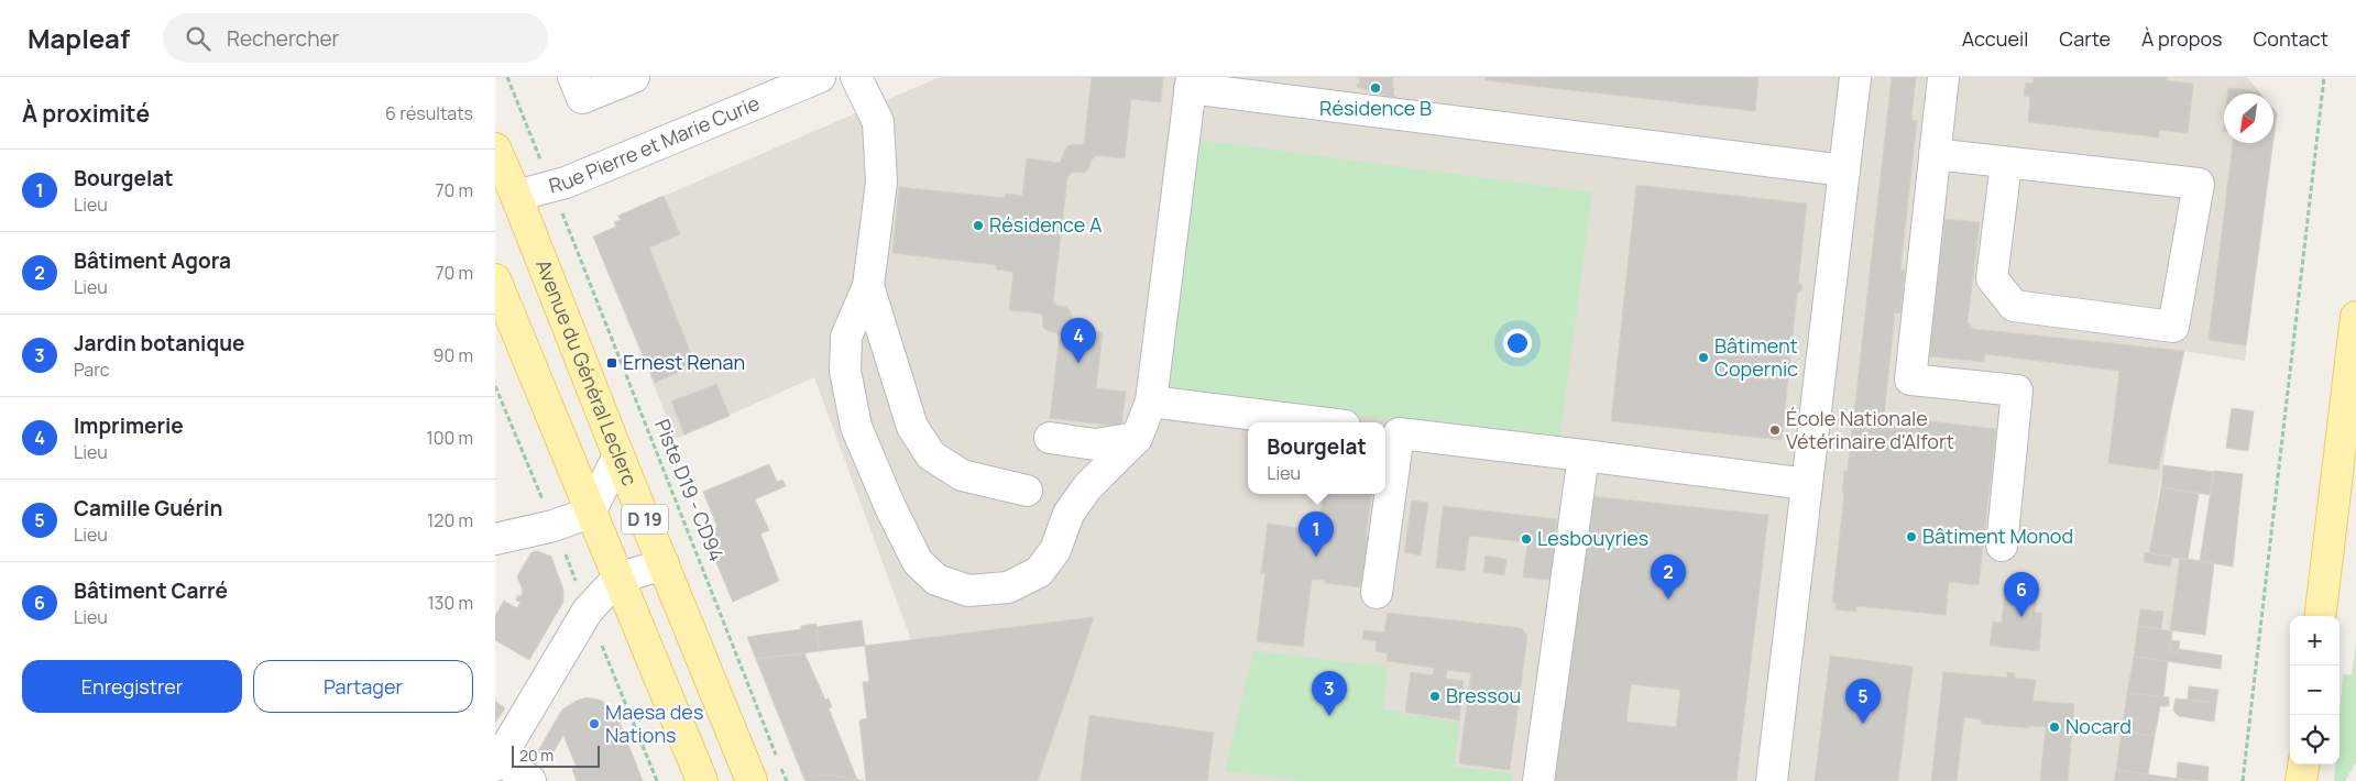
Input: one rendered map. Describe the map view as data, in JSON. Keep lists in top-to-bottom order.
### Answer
{
  "streets": {
    "main road": ["Avenue du Général Leclerc", "D 19"],
    "street": ["Rue Pierre et Marie Curie"],
    "path": ["Piste D19 - CD94"]
  },
  "crossings": [
    ["Rue Pierre et Marie Curie", "Avenue du Général Leclerc"]
  ],
  "places": {
    "other": [
      "Résidence B",
      "Résidence A",
      "Bâtiment Copernic",
      "École Nationale Vétérinaire d'Alfort",
      "Bâtiment Monod",
      "Lesbouyries",
      "Bressou",
      "Maesa des Nations",
      "Nocard"
    ],
    "transit": ["Ernest Renan"]
  },
  "scale_bar": "20 m",
  "north": "bottom left",
  "page": {
    "header": "Mapleaf",
    "search": "Rechercher",
    "nav": [
      "Accueil",
      "Carte",
      "À propos",
      "Contact"
    ],
    "heading": ["À proximité", "6 résultats"],
    "list": [
      {
        "mark": "1",
        "name": "Bourgelat",
        "note": "Lieu",
        "value": "70 m"
      },
      {
        "mark": "2",
        "name": "Bâtiment Agora",
        "note": "Lieu",
        "value": "70 m"
      },
      {
        "mark": "3",
        "name": "Jardin botanique",
        "note": "Parc",
        "value": "90 m"
      },
      {
        "mark": "4",
        "name": "Imprimerie",
        "note": "Lieu",
        "value": "100 m"
      },
      {
        "mark": "5",
        "name": "Camille Guérin",
        "note": "Lieu",
        "value": "120 m"
      },
      {
        "mark": "6",
        "name": "Bâtiment Carré",
        "note": "Lieu",
        "value": "130 m"
      }
    ],
    "pins": [
      "4",
      "1",
      "2",
      "6",
      "3",
      "5"
    ],
    "popup": ["Bourgelat", "Lieu"],
    "map_buttons": ["+", "−"],
    "buttons": ["Enregistrer", "Partager"],
    "scale": "20 m"
  }
}
